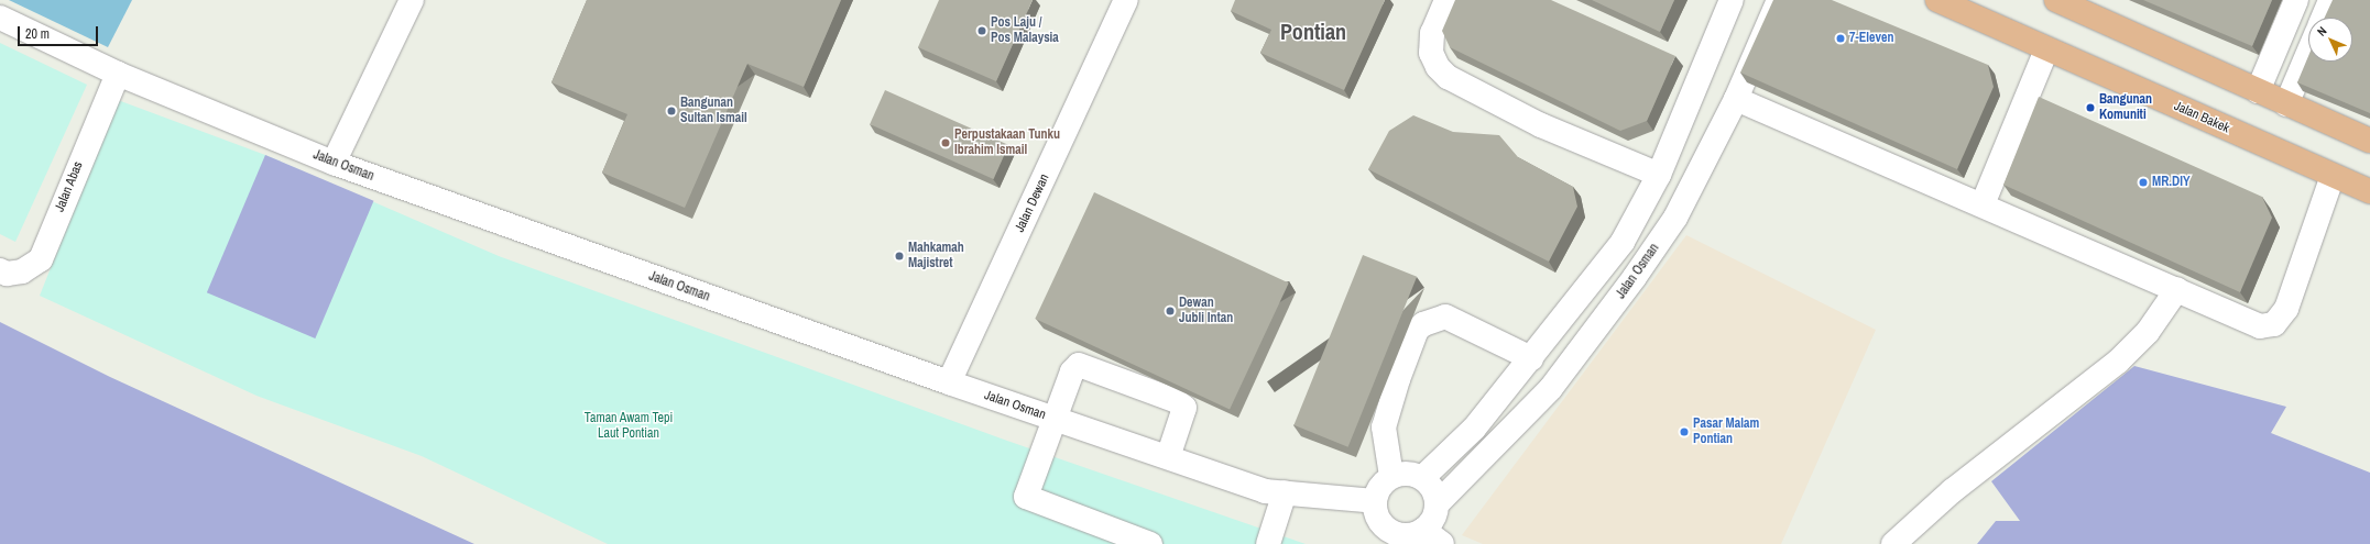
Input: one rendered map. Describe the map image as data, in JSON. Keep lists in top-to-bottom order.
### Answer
{
  "streets": {
    "highway": ["Jalan Bakek"],
    "street": ["Jalan Osman", "Jalan Abas", "Jalan Dewan"]
  },
  "crossings": [
    ["Jalan Osman", "Jalan Abas"],
    ["Jalan Osman", "Jalan Dewan"]
  ],
  "districts": ["Pontian"],
  "parks": ["Taman Awam Tepi Laut Pontian"],
  "places": [
    "Pos Laju / Pos Malaysia",
    "7-Eleven",
    "Bangunan Komuniti",
    "Bangunan Sultan Ismail",
    "Perpustakaan Tunku Ibrahim Ismail",
    "MR.DIY",
    "Mahkamah Majistret",
    "Dewan Jubli Intan",
    "Pasar Malam Pontian"
  ],
  "scale_bar": "20 m",
  "north": "top left"
}
